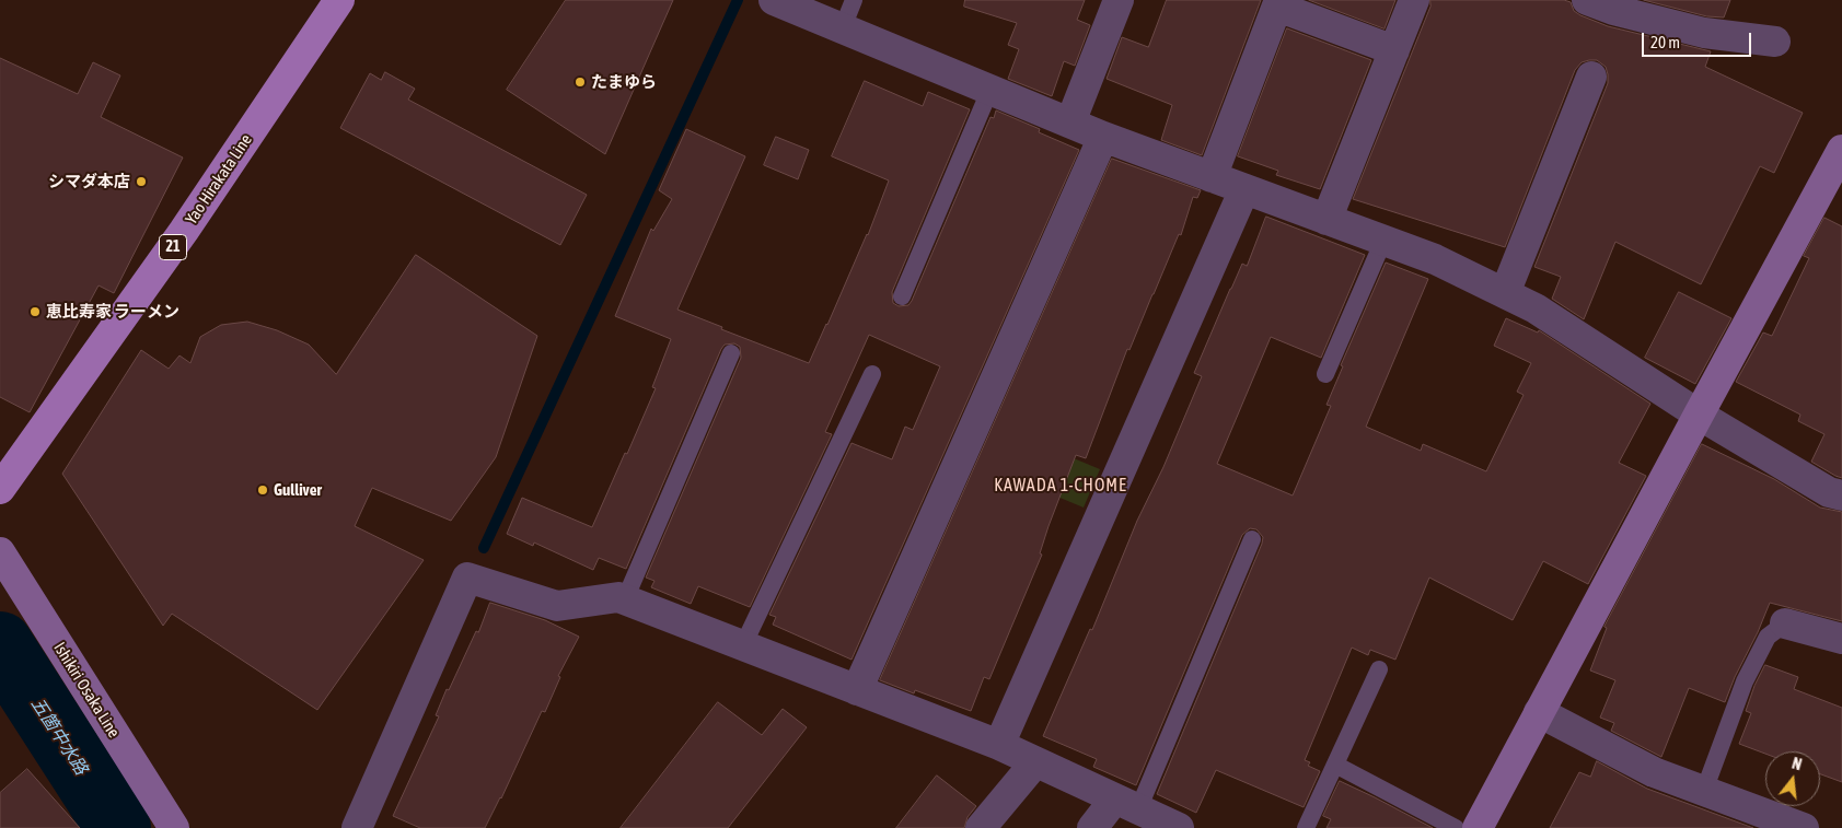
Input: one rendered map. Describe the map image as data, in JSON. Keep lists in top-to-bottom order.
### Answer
{
  "streets": {
    "main road": ["Yao Hirakata Line", "21"],
    "street": ["Ishikiri Osaka Line"]
  },
  "districts": ["KAWADA 1-CHOME"],
  "water": ["五箇中水路"],
  "places": [
    "たまゆら",
    "シマダ本店",
    "恵比寿家 ラーメン",
    "Gulliver"
  ],
  "scale_bar": "20 m",
  "north": "top"
}
